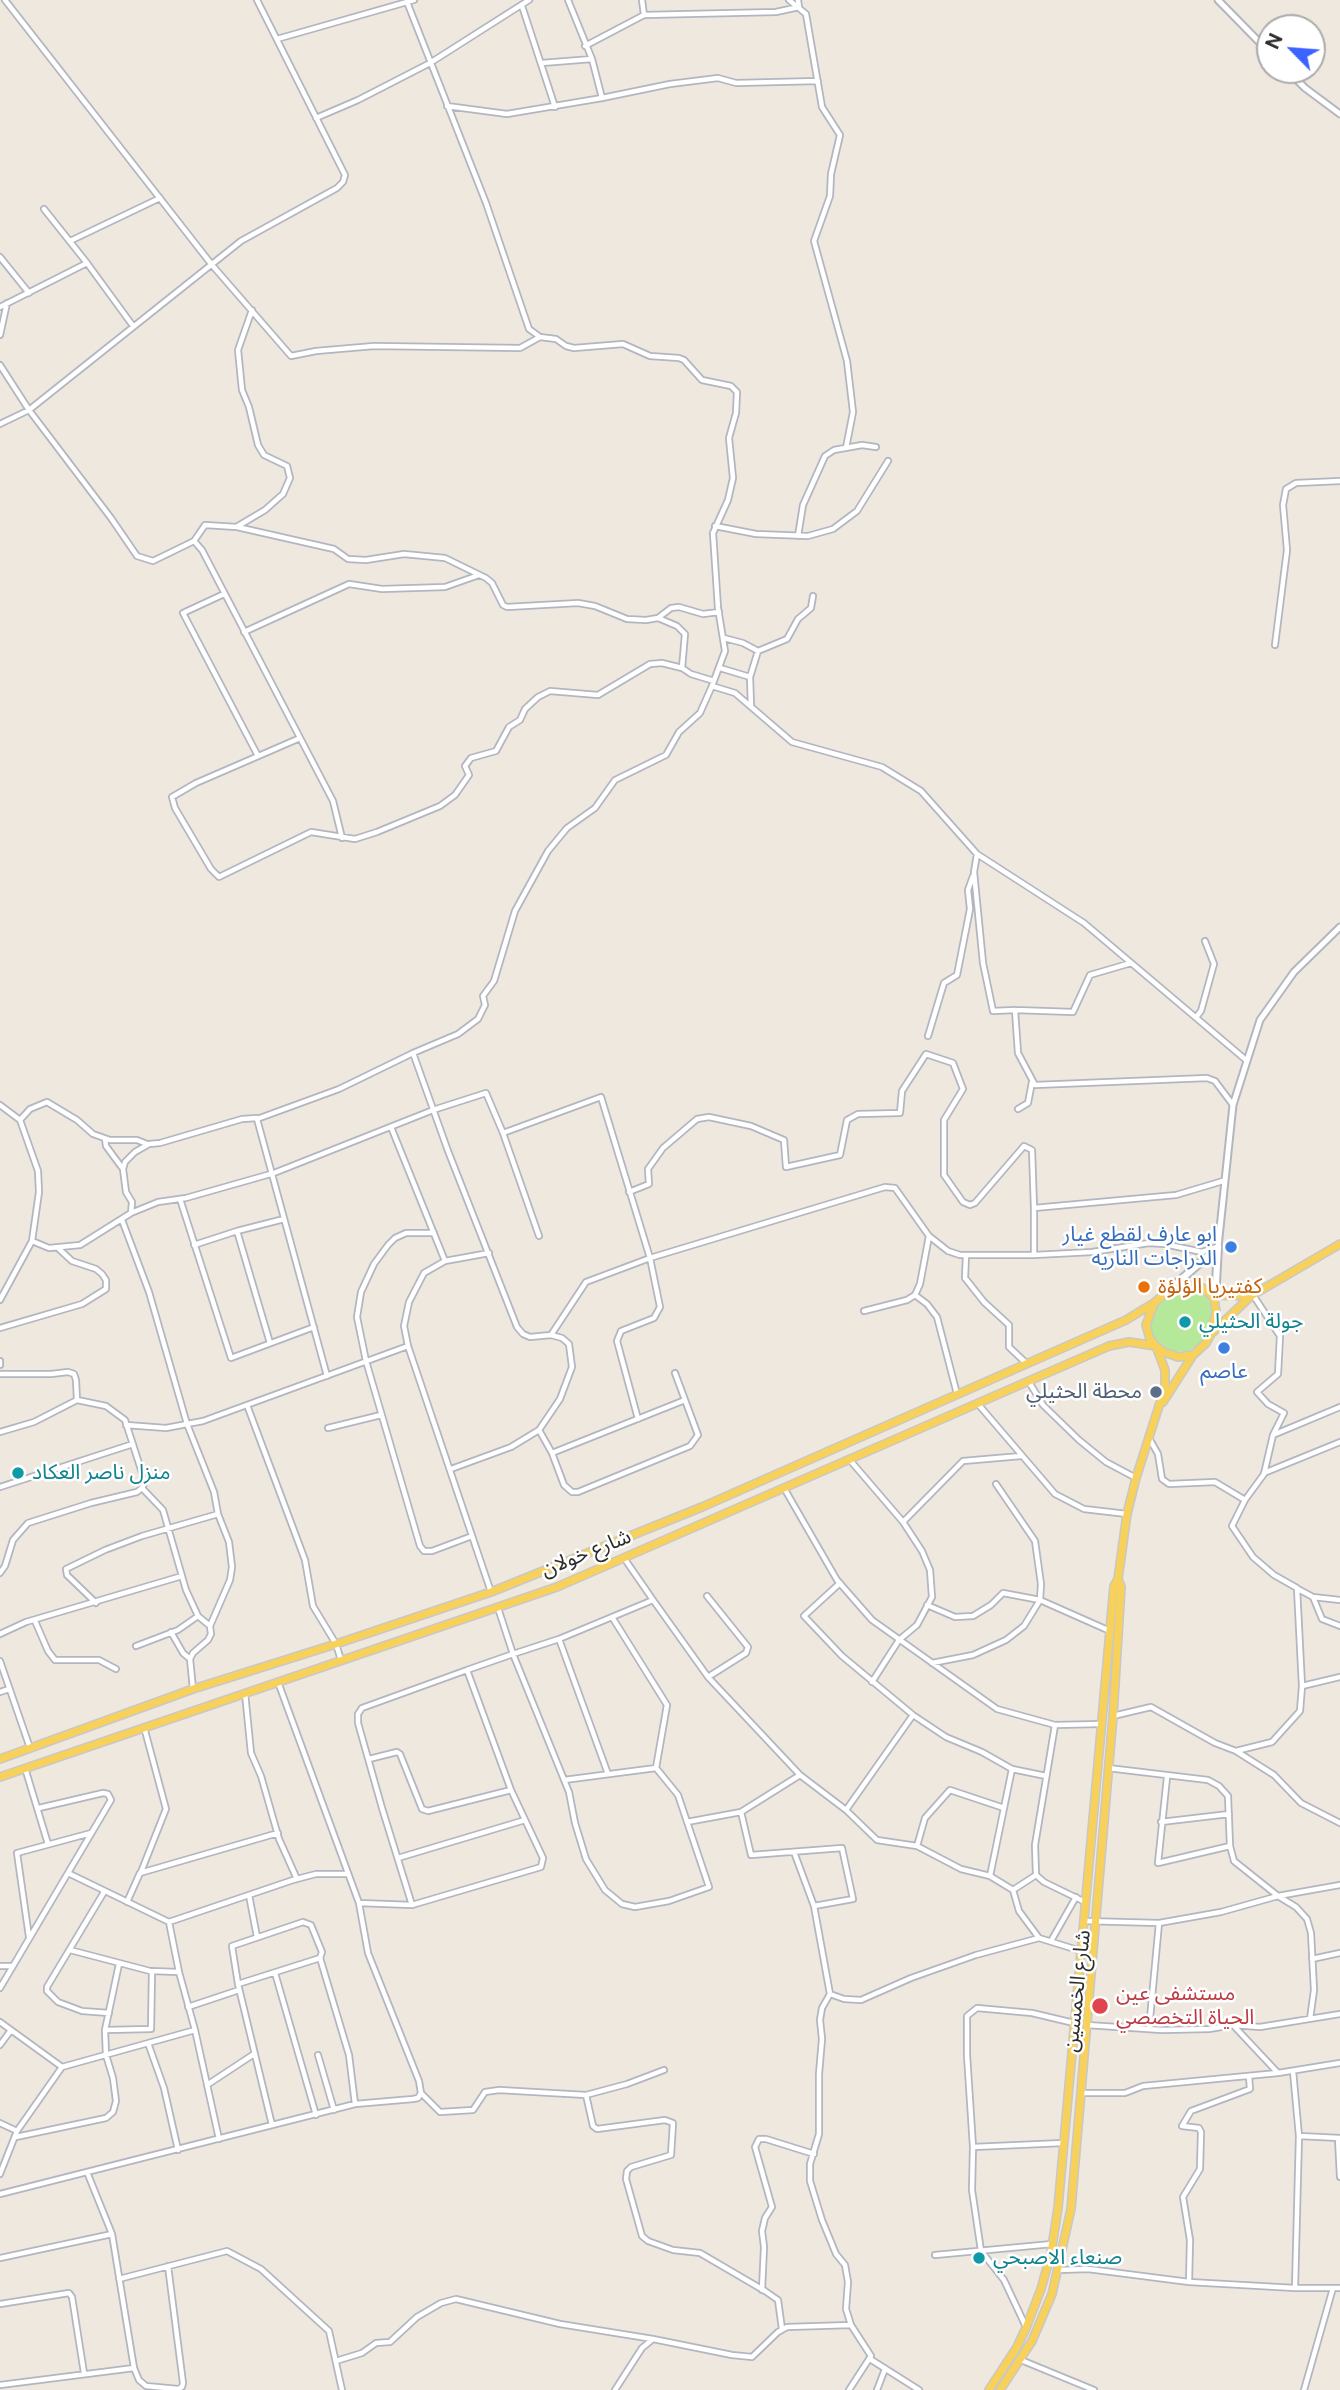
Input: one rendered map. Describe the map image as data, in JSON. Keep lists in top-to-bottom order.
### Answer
{
  "streets": {
    "main road": ["شارع خولان", "شارع الخمسين"]
  },
  "crossings": [
    ["شارع خولان", "شارع الخمسين"]
  ],
  "places": [
    "ابو عارف لقطع غيار الدراجات الناريه",
    "كفتيريا الؤلؤة",
    "جولة الحثيلي",
    "عاصم",
    "محطة الحثيلي",
    "منزل ناصر العكاد",
    "مستشفى عين الحياة التخصصي",
    "صنعاء الاصبحي"
  ],
  "north": "top left"
}
